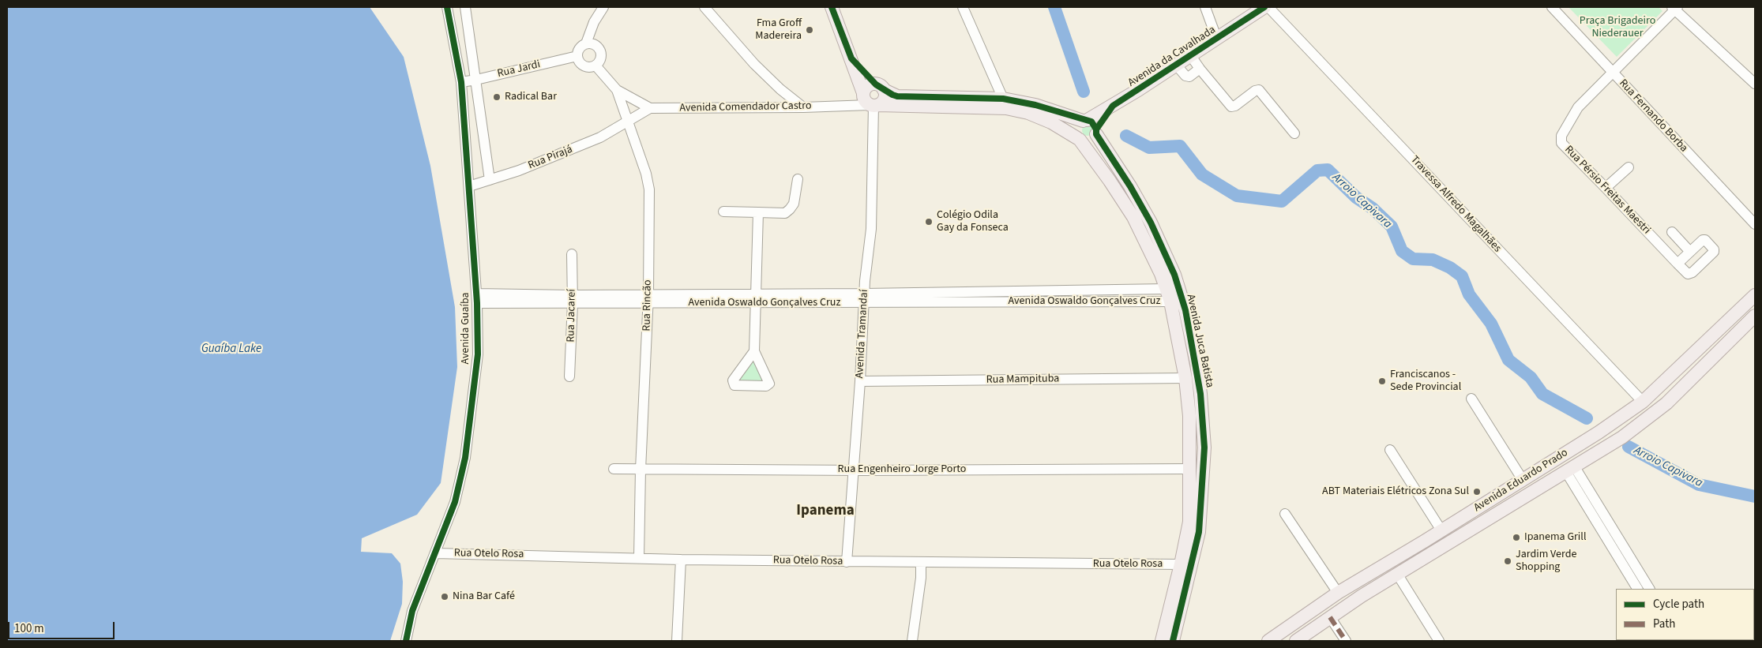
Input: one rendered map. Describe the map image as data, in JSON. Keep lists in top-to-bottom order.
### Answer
{
  "streets": {
    "main road": [
      "Avenida da Cavalhada",
      "Avenida Comendador Castro",
      "Avenida Tramandaí",
      "Avenida Juca Batista",
      "Avenida Eduardo Prado"
    ],
    "street": [
      "Rua Jardi",
      "Rua Fernando Borba",
      "Rua Pirajá",
      "Rua Pérsio Freitas Maestri",
      "Travessa Alfredo Magalhães",
      "Avenida Oswaldo Gonçalves Cruz",
      "Rua Rincão",
      "Rua Jacareí",
      "Avenida Guaíba",
      "Rua Mampituba",
      "Rua Engenheiro Jorge Porto",
      "Rua Otelo Rosa"
    ]
  },
  "crossings": [
    ["Avenida da Cavalhada", "Avenida Comendador Castro"],
    ["Avenida da Cavalhada", "Avenida Juca Batista"],
    ["Rua Jardi", "Rua Rincão"],
    ["Rua Jardi", "Avenida Guaíba"],
    ["Avenida Comendador Castro", "Rua Pirajá"],
    ["Avenida Comendador Castro", "Rua Rincão"],
    ["Avenida Comendador Castro", "Avenida Tramandaí"],
    ["Avenida Comendador Castro", "Avenida Juca Batista"],
    ["Rua Fernando Borba", "Rua Pérsio Freitas Maestri"],
    ["Rua Pirajá", "Rua Rincão"],
    ["Rua Pirajá", "Avenida Guaíba"],
    ["Travessa Alfredo Magalhães", "Avenida Eduardo Prado"],
    ["Avenida Oswaldo Gonçalves Cruz", "Rua Rincão"],
    ["Avenida Oswaldo Gonçalves Cruz", "Rua Jacareí"],
    ["Avenida Oswaldo Gonçalves Cruz", "Avenida Guaíba"],
    ["Avenida Oswaldo Gonçalves Cruz", "Avenida Tramandaí"],
    ["Avenida Oswaldo Gonçalves Cruz", "Avenida Juca Batista"],
    ["Rua Rincão", "Rua Engenheiro Jorge Porto"],
    ["Rua Rincão", "Rua Otelo Rosa"],
    ["Avenida Guaíba", "Rua Otelo Rosa"],
    ["Avenida Tramandaí", "Rua Mampituba"],
    ["Avenida Tramandaí", "Rua Engenheiro Jorge Porto"],
    ["Avenida Tramandaí", "Rua Otelo Rosa"],
    ["Avenida Juca Batista", "Rua Mampituba"],
    ["Avenida Juca Batista", "Rua Engenheiro Jorge Porto"],
    ["Avenida Juca Batista", "Rua Otelo Rosa"]
  ],
  "districts": ["Ipanema"],
  "water": ["Arroio Capivara", "Guaíba Lake"],
  "parks": ["Praça Brigadeiro Niederauer"],
  "places": [
    "Fma Groff Madereira",
    "Radical Bar",
    "Colégio Odila Gay da Fonseca",
    "Franciscanos - Sede Provincial",
    "ABT Materiais Elétricos Zona Sul",
    "Ipanema Grill",
    "Jardim Verde Shopping",
    "Nina Bar Café"
  ],
  "legend": ["Cycle path", "Path"],
  "scale_bar": "100 m"
}
